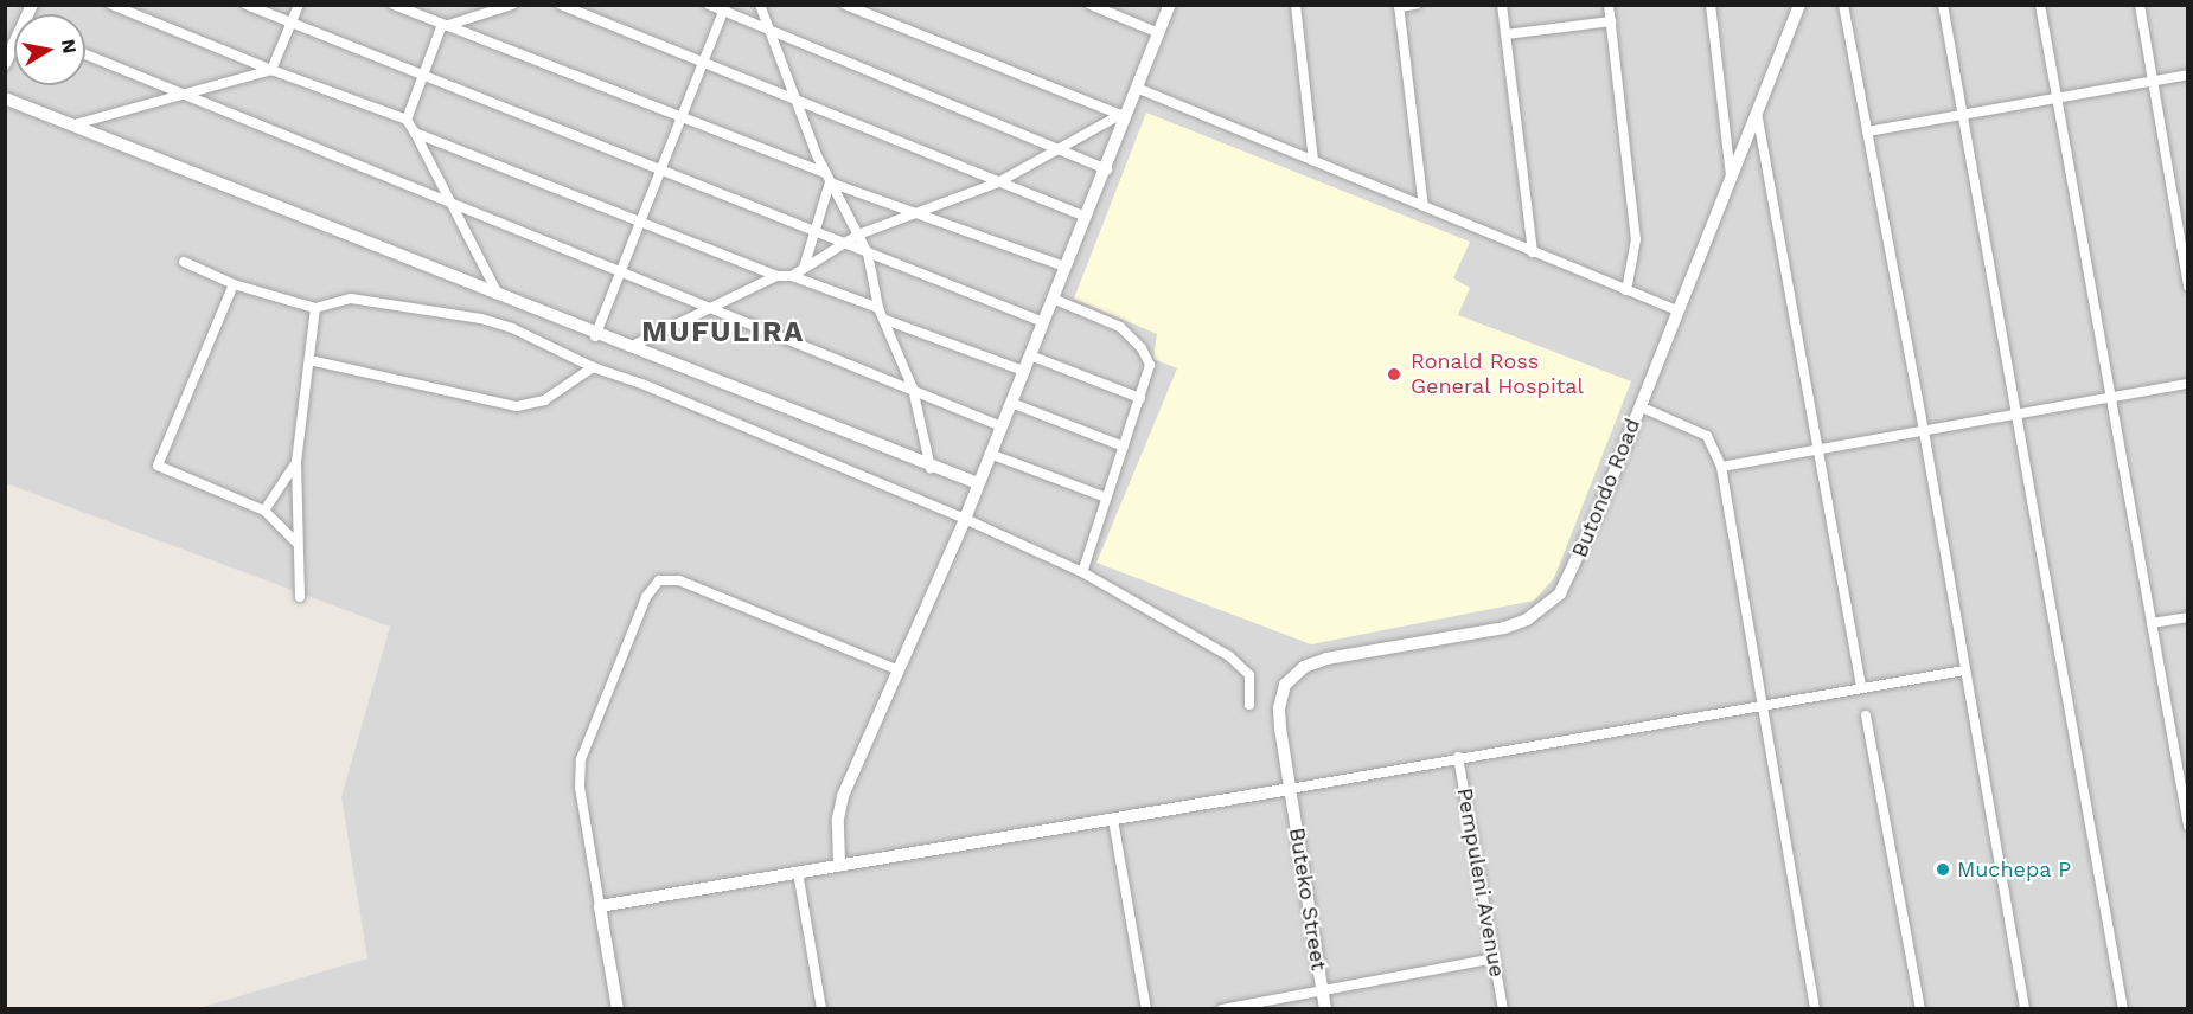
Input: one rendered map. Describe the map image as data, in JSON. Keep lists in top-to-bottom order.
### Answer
{
  "streets": {
    "street": ["Butondo Road", "Pempuleni Avenue", "Buteko Street"]
  },
  "crossings": [
    ["Butondo Road", "Buteko Street"]
  ],
  "districts": ["MUFULIRA"],
  "places": ["Ronald Ross General Hospital", "Muchepa P"],
  "north": "right"
}
